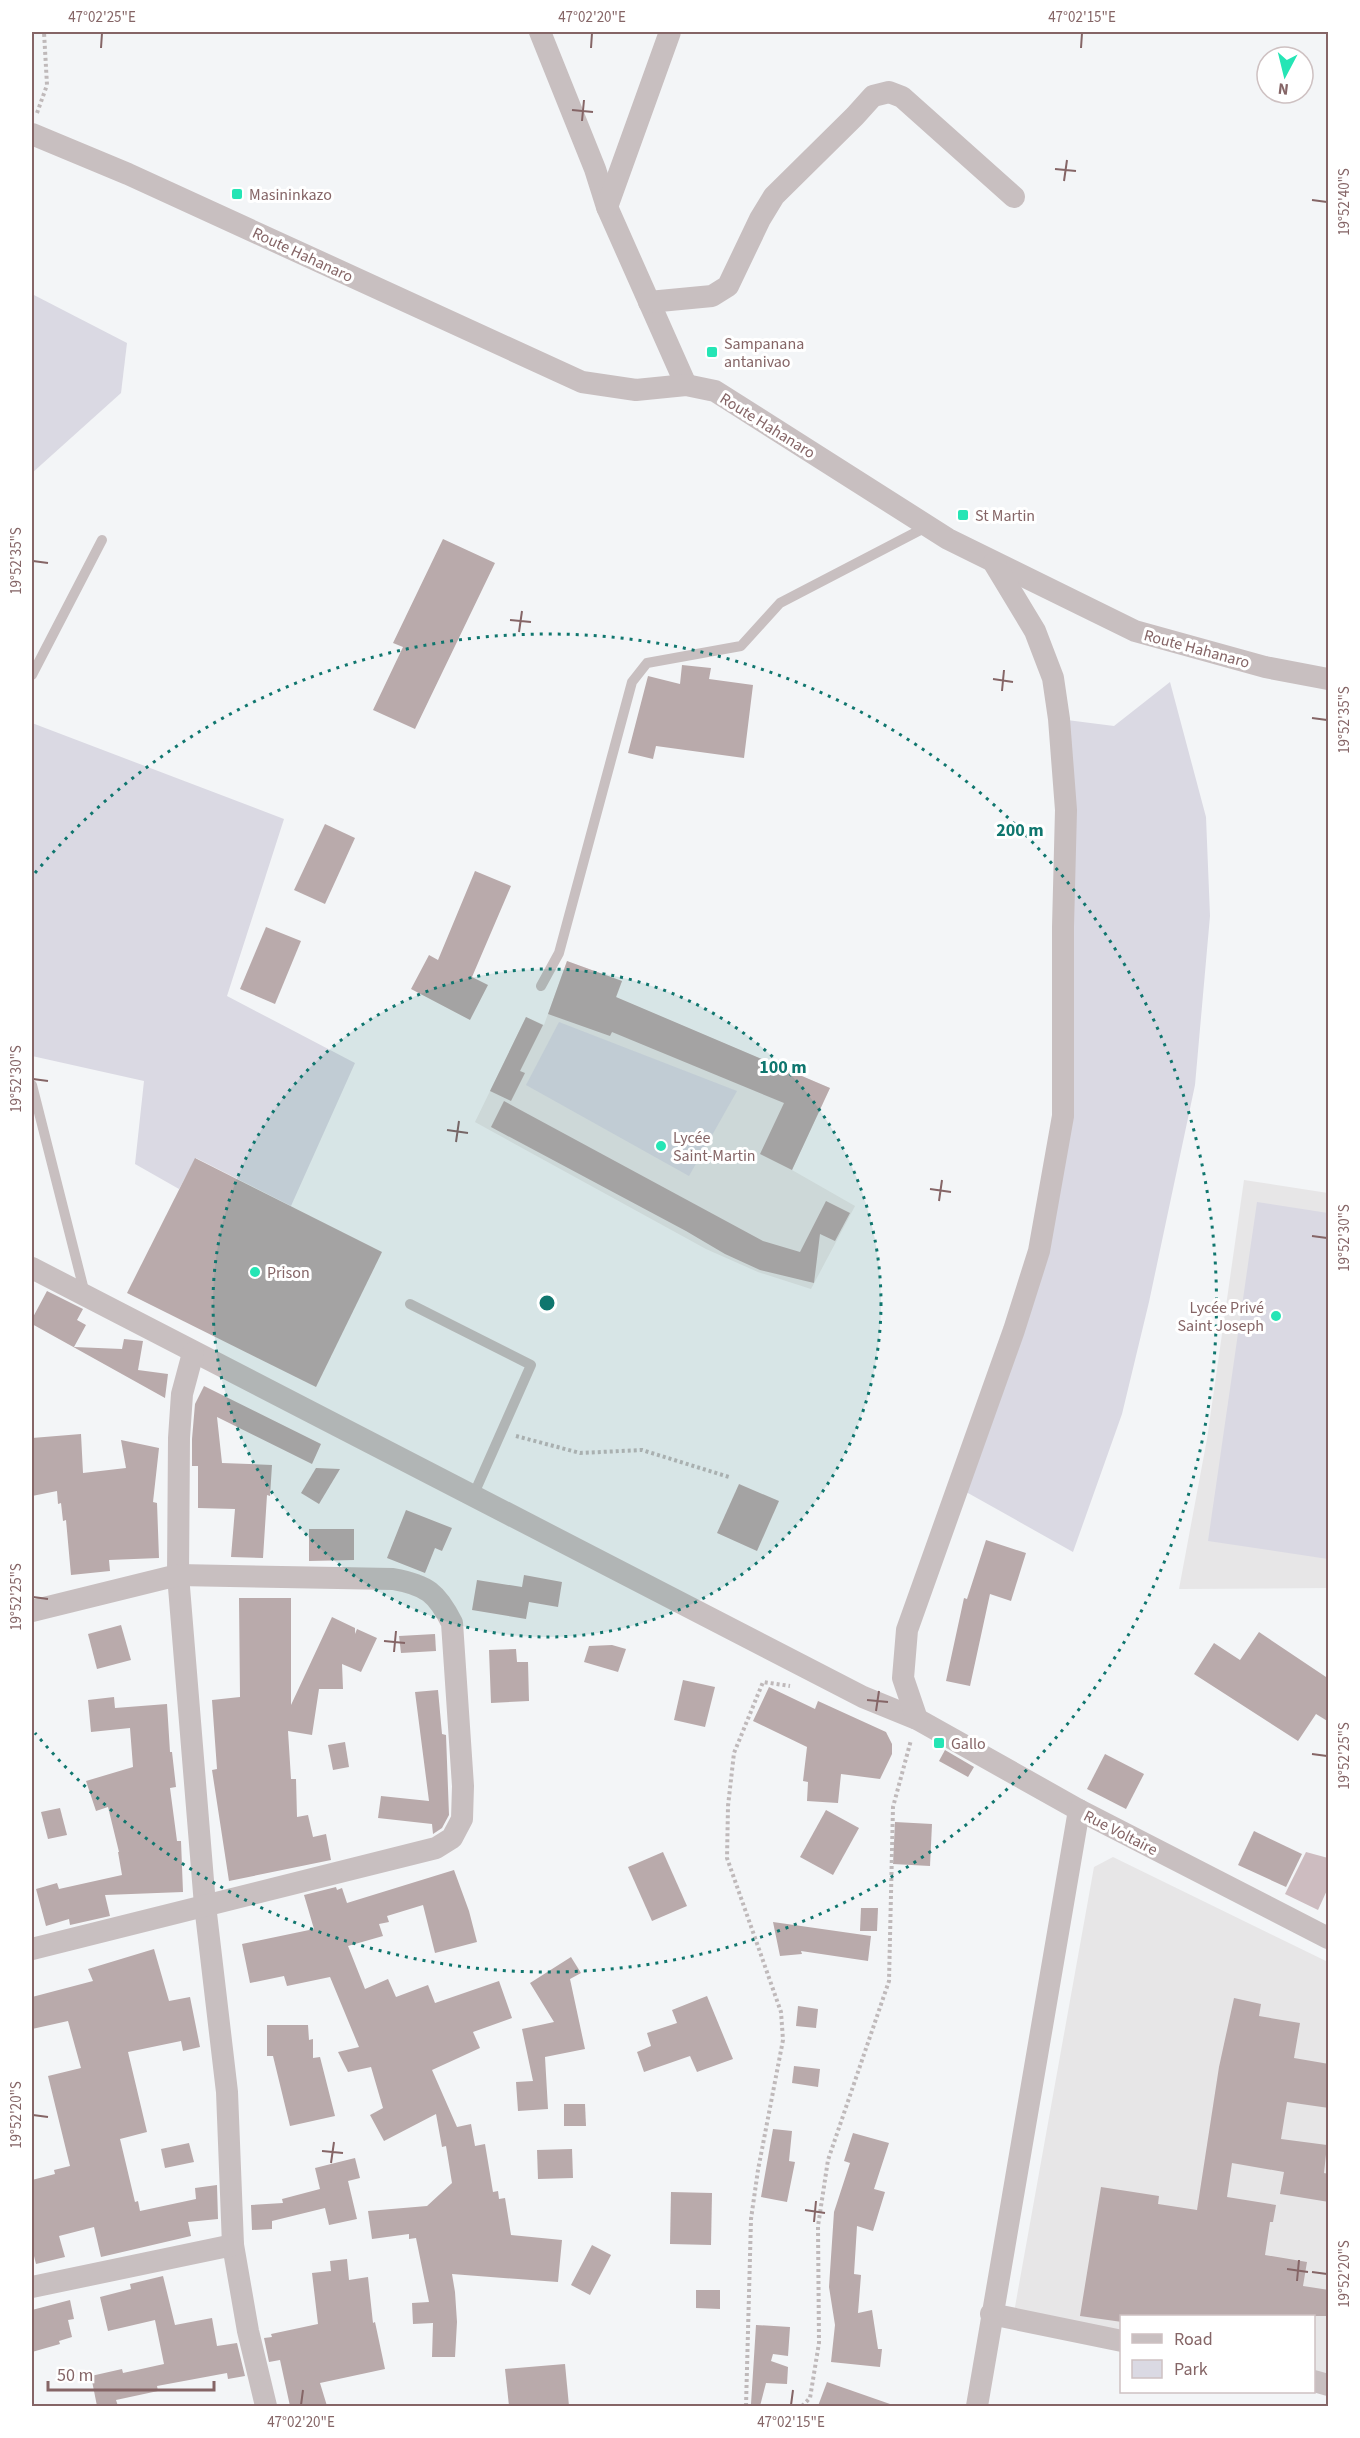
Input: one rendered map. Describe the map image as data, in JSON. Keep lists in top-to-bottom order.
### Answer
{
  "streets": {
    "street": ["Route Hahanaro", "Rue Voltaire"]
  },
  "places": {
    "transit": [
      "Masininkazo",
      "Sampanana antanivao",
      "St Martin",
      "Gallo"
    ],
    "other": ["Lycée Saint-Martin", "Prison", "Lycée Privé Saint Joseph"]
  },
  "legend": ["Road", "Park"],
  "scale_bar": "50 m",
  "north": "bottom",
  "coordinates": [
    "47°02'25\"E",
    "47°02'20\"E",
    "47°02'15\"E",
    "19°52'40\"S",
    "19°52'35\"S",
    "19°52'30\"S",
    "19°52'25\"S",
    "19°52'20\"S"
  ],
  "rings": ["200 m", "100 m"]
}
